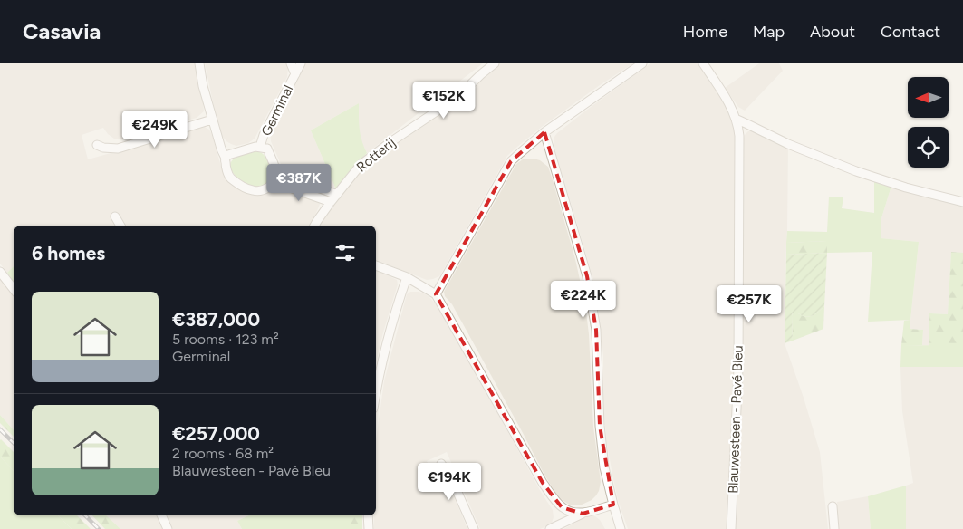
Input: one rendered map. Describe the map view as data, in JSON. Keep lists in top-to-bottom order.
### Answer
{
  "streets": {
    "street": ["Germinal", "Rotterij", "Blauwesteen - Pavé Bleu"]
  },
  "north": "left",
  "page": {
    "header": "Casavia",
    "nav": [
      "Home",
      "Map",
      "About",
      "Contact"
    ],
    "price": [
      "€152K",
      "€249K",
      "€387K",
      "€224K",
      "€257K",
      "€194K"
    ],
    "heading": "6 homes",
    "list": [
      {
        "name": "€387,000",
        "note": "5 rooms · 123 m² · Germinal"
      },
      {
        "name": "€257,000",
        "note": "2 rooms · 68 m² · Blauwesteen - Pavé Bleu"
      }
    ]
  }
}
